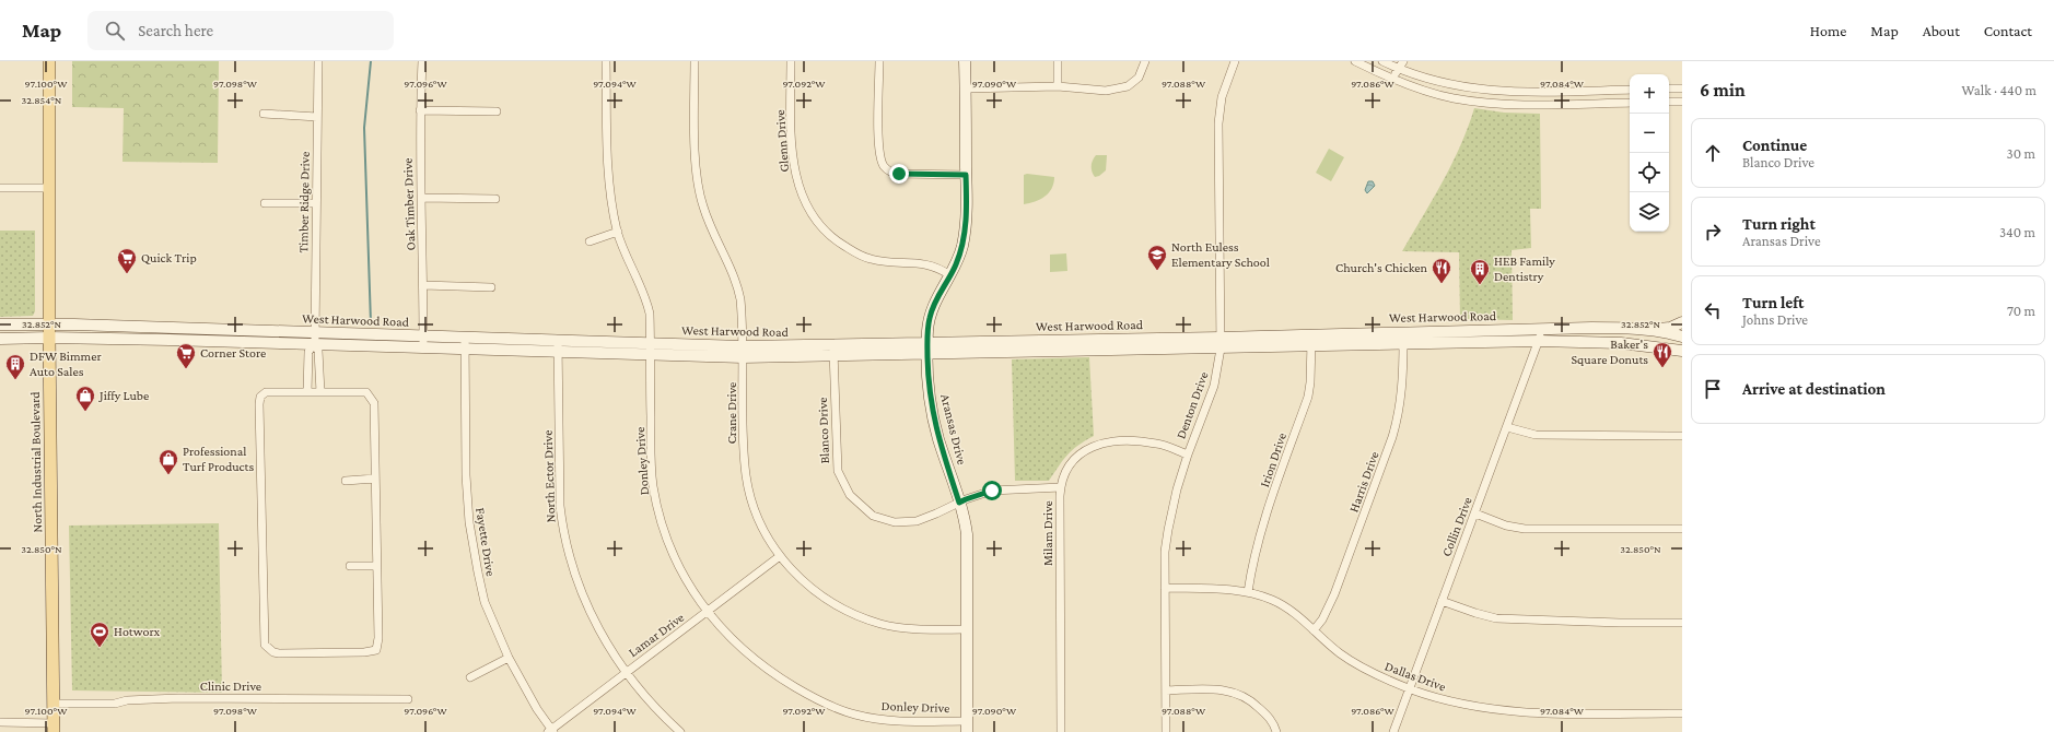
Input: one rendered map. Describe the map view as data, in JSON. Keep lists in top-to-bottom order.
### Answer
{
  "streets": {
    "main road": ["West Harwood Road", "Aransas Drive", "North Industrial Boulevard"],
    "street": [
      "Glenn Drive",
      "Timber Ridge Drive",
      "Oak Timber Drive",
      "Denton Drive",
      "Crane Drive",
      "Blanco Drive",
      "Irion Drive",
      "Donley Drive",
      "North Ector Drive",
      "Harris Drive",
      "Collin Drive",
      "Milam Drive",
      "Fayette Drive",
      "Lamar Drive",
      "Dallas Drive",
      "Clinic Drive"
    ]
  },
  "crossings": [
    ["Glenn Drive", "Aransas Drive"],
    ["Timber Ridge Drive", "West Harwood Road"],
    ["Oak Timber Drive", "West Harwood Road"],
    ["West Harwood Road", "Denton Drive"],
    ["West Harwood Road", "Crane Drive"],
    ["West Harwood Road", "Aransas Drive"],
    ["West Harwood Road", "Blanco Drive"],
    ["West Harwood Road", "Irion Drive"],
    ["West Harwood Road", "Donley Drive"],
    ["West Harwood Road", "North Industrial Boulevard"],
    ["West Harwood Road", "North Ector Drive"],
    ["West Harwood Road", "Harris Drive"],
    ["West Harwood Road", "Collin Drive"],
    ["West Harwood Road", "Fayette Drive"],
    ["Denton Drive", "Milam Drive"],
    ["Denton Drive", "Dallas Drive"],
    ["Crane Drive", "Aransas Drive"],
    ["Crane Drive", "Lamar Drive"],
    ["Aransas Drive", "Blanco Drive"],
    ["Aransas Drive", "Donley Drive"],
    ["Blanco Drive", "Milam Drive"],
    ["Irion Drive", "Dallas Drive"],
    ["Donley Drive", "Lamar Drive"],
    ["North Industrial Boulevard", "Clinic Drive"],
    ["North Ector Drive", "Lamar Drive"],
    ["Harris Drive", "Dallas Drive"],
    ["Collin Drive", "Dallas Drive"],
    ["Fayette Drive", "Lamar Drive"]
  ],
  "places": {
    "school or university": ["North Euless Elementary School"],
    "supermarket": ["Quick Trip", "Corner Store"],
    "restaurant": ["Church's Chicken", "Baker's Square Donuts"],
    "building": ["HEB Family Dentistry", "DFW Bimmer Auto Sales"],
    "shop": ["Jiffy Lube", "Professional Turf Products"],
    "sports": ["Hotworx"]
  },
  "page": {
    "header": "Map",
    "search": "Search here",
    "nav": [
      "Home",
      "Map",
      "About",
      "Contact"
    ],
    "heading": ["6 min", "Walk · 440 m"],
    "map_buttons": ["+", "−"],
    "list": [
      ["Continue", "Blanco Drive", "30 m"],
      ["Turn right", "Aransas Drive", "340 m"],
      ["Turn left", "Johns Drive", "70 m"],
      "Arrive at destination"
    ]
  },
  "coordinates": [
    "97.100°W",
    "97.098°W",
    "97.096°W",
    "97.094°W",
    "97.092°W",
    "97.090°W",
    "97.088°W",
    "97.086°W",
    "97.084°W",
    "32.854°N",
    "32.852°N",
    "32.850°N"
  ]
}
